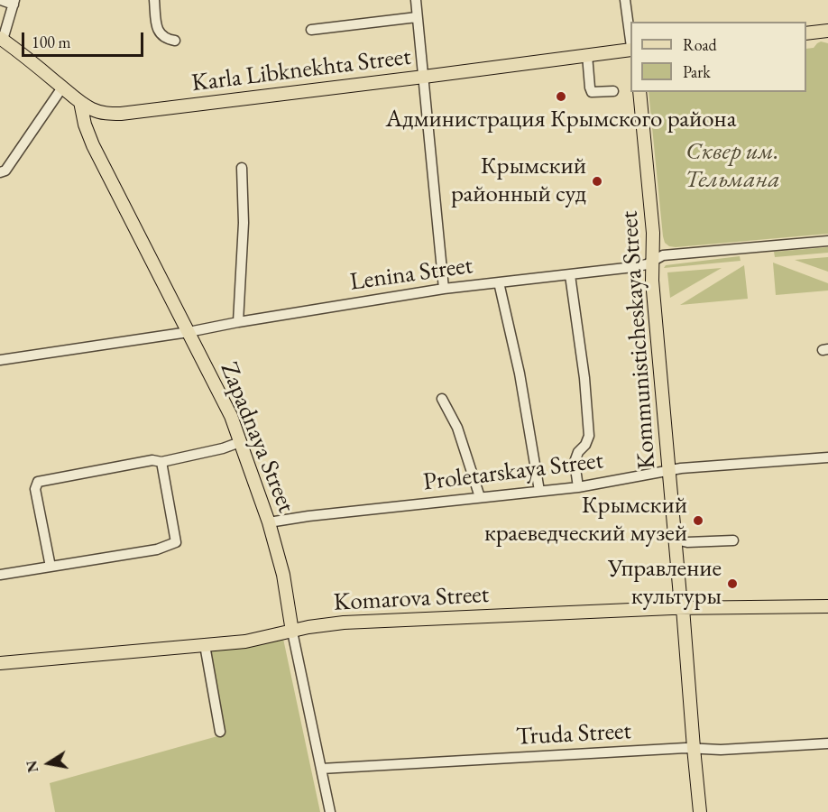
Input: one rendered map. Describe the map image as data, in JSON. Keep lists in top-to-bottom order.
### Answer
{
  "streets": {
    "main road": [
      "Karla Libknekhta Street",
      "Kommunisticheskaya Street",
      "Zapadnaya Street",
      "Komarova Street"
    ],
    "street": ["Lenina Street", "Proletarskaya Street", "Truda Street"]
  },
  "crossings": [
    ["Karla Libknekhta Street", "Zapadnaya Street"],
    ["Lenina Street", "Kommunisticheskaya Street"],
    ["Lenina Street", "Zapadnaya Street"],
    ["Kommunisticheskaya Street", "Proletarskaya Street"],
    ["Kommunisticheskaya Street", "Komarova Street"],
    ["Kommunisticheskaya Street", "Truda Street"],
    ["Zapadnaya Street", "Proletarskaya Street"],
    ["Zapadnaya Street", "Komarova Street"],
    ["Zapadnaya Street", "Truda Street"]
  ],
  "parks": ["Сквер им. Тельмана"],
  "places": [
    "Администрация Крымского района",
    "Крымский районный суд",
    "Крымский краеведческий музей",
    "Управление культуры"
  ],
  "legend": ["Road", "Park"],
  "scale_bar": "100 m",
  "north": "left"
}
